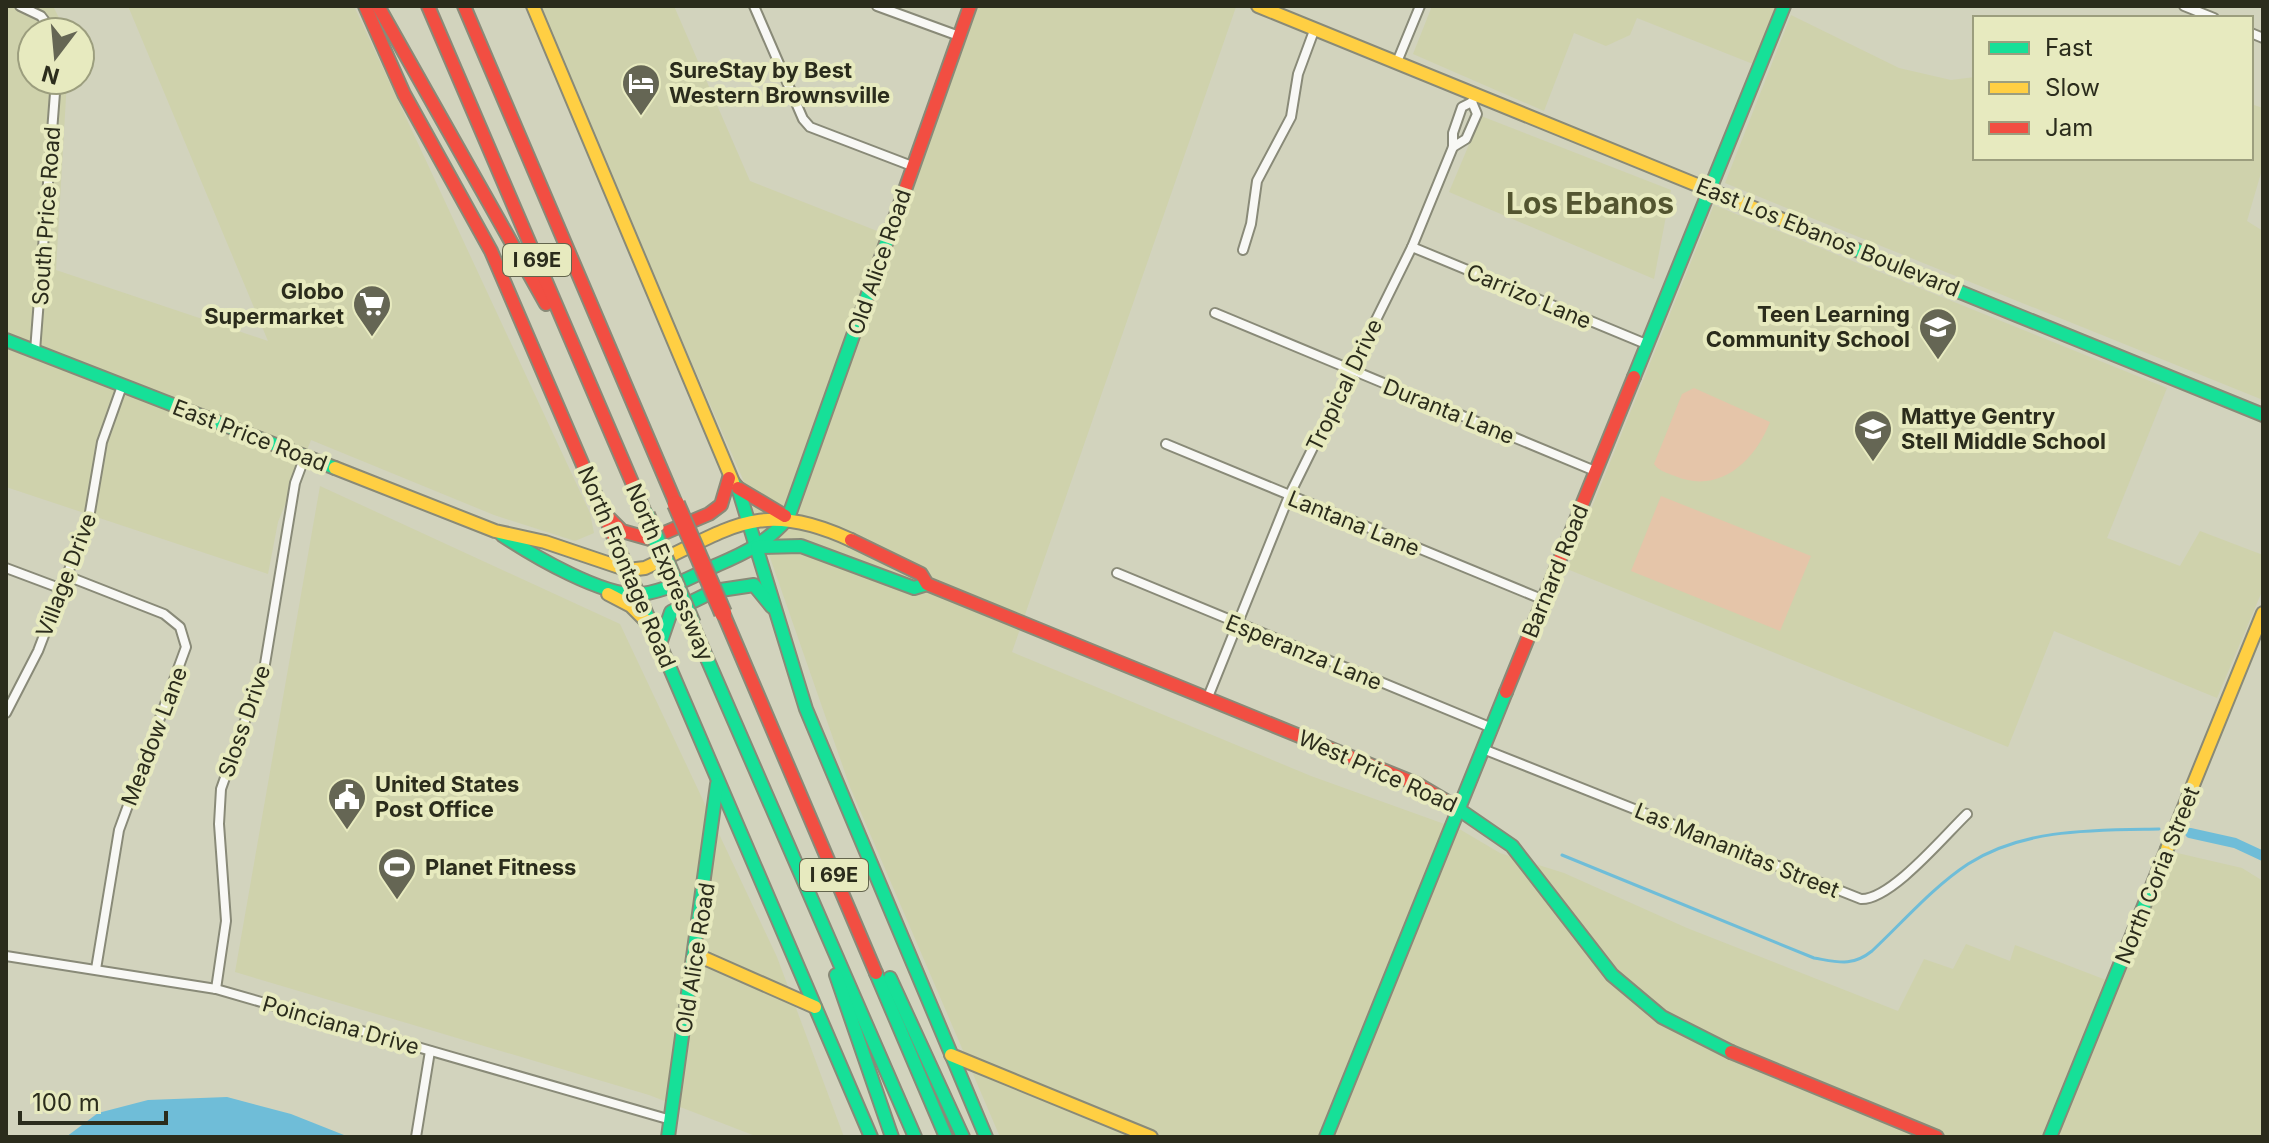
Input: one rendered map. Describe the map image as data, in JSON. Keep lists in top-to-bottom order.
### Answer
{
  "streets": {
    "main road": [
      "East Los Ebanos Boulevard",
      "I 69E",
      "Old Alice Road",
      "East Price Road",
      "North Frontage Road",
      "Barnard Road",
      "North Expressway",
      "West Price Road",
      "North Coria Street"
    ],
    "street": [
      "South Price Road",
      "Carrizo Lane",
      "Tropical Drive",
      "Duranta Lane",
      "Lantana Lane",
      "Village Drive",
      "Esperanza Lane",
      "Sloss Drive",
      "Meadow Lane",
      "Las Mananitas Street",
      "Poinciana Drive"
    ]
  },
  "crossings": [
    ["South Price Road", "East Price Road"],
    ["East Los Ebanos Boulevard", "Tropical Drive"],
    ["East Los Ebanos Boulevard", "Barnard Road"],
    ["Old Alice Road", "North Frontage Road"],
    ["Old Alice Road", "West Price Road"],
    ["Old Alice Road", "Poinciana Drive"],
    ["Carrizo Lane", "Tropical Drive"],
    ["Carrizo Lane", "Barnard Road"],
    ["Tropical Drive", "Duranta Lane"],
    ["Tropical Drive", "Lantana Lane"],
    ["Tropical Drive", "Esperanza Lane"],
    ["Tropical Drive", "West Price Road"],
    ["Duranta Lane", "Barnard Road"],
    ["East Price Road", "North Frontage Road"],
    ["East Price Road", "Village Drive"],
    ["East Price Road", "Sloss Drive"],
    ["Lantana Lane", "Barnard Road"],
    ["Barnard Road", "Esperanza Lane"],
    ["Barnard Road", "West Price Road"],
    ["Barnard Road", "Las Mananitas Street"],
    ["Village Drive", "Meadow Lane"],
    ["Sloss Drive", "Poinciana Drive"],
    ["Meadow Lane", "Poinciana Drive"]
  ],
  "districts": ["Los Ebanos"],
  "places": {
    "hotel": ["SureStay by Best Western Brownsville"],
    "supermarket": ["Globo Supermarket"],
    "school or university": ["Teen Learning Community School", "Mattye Gentry Stell Middle School"],
    "public building": ["United States Post Office"],
    "sports": ["Planet Fitness"]
  },
  "legend": ["Fast", "Slow", "Jam"],
  "scale_bar": "100 m",
  "north": "bottom"
}
